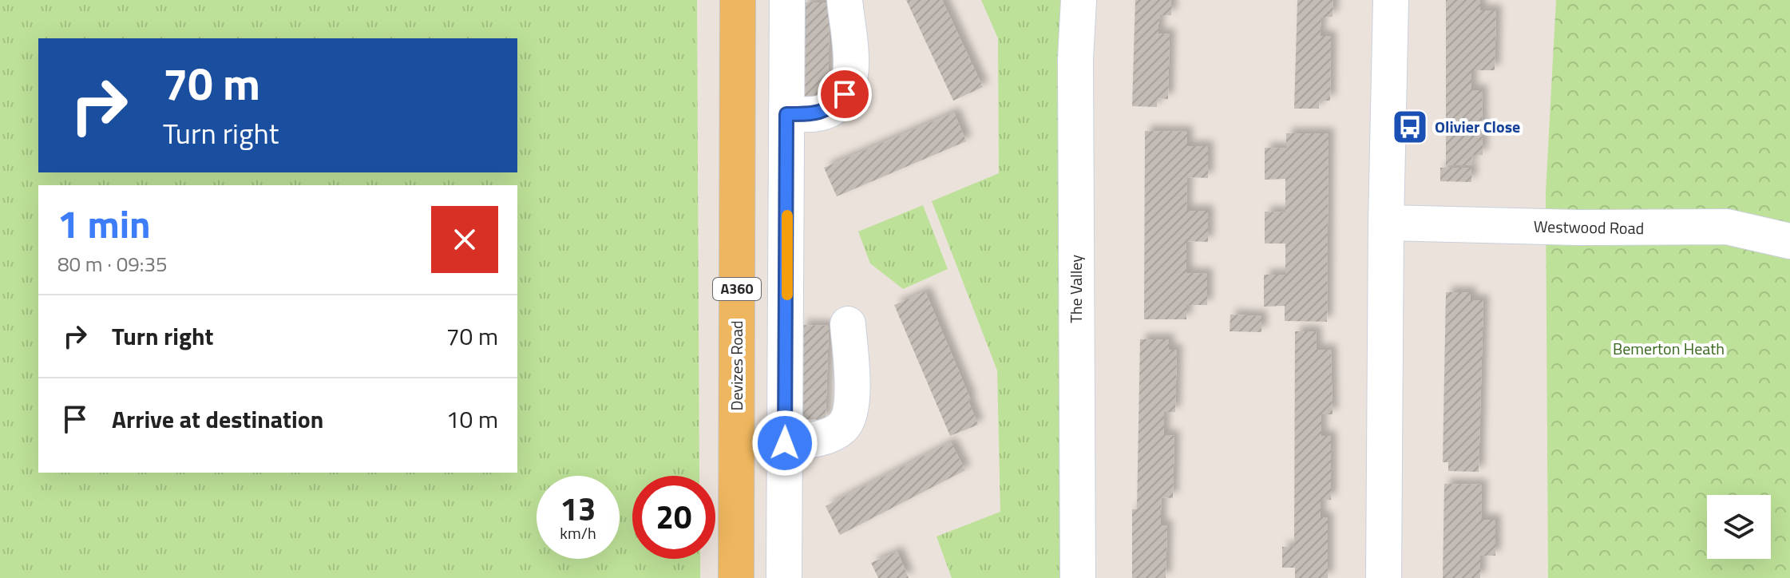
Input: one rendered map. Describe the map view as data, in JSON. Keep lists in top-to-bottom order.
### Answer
{
  "streets": {
    "main road": ["A360", "Devizes Road"],
    "street": ["Westwood Road", "The Valley"]
  },
  "parks": ["Bemerton Heath"],
  "places": {
    "bus stop": ["Olivier Close"]
  },
  "page": {
    "turn": ["70 m", "Turn right"],
    "heading": ["1 min", "80 m · 09:35"],
    "list": [
      {
        "name": "Turn right",
        "value": "70 m"
      },
      {
        "name": "Arrive at destination",
        "value": "10 m"
      }
    ],
    "speed": "13 km/h",
    "limit": "20"
  }
}
